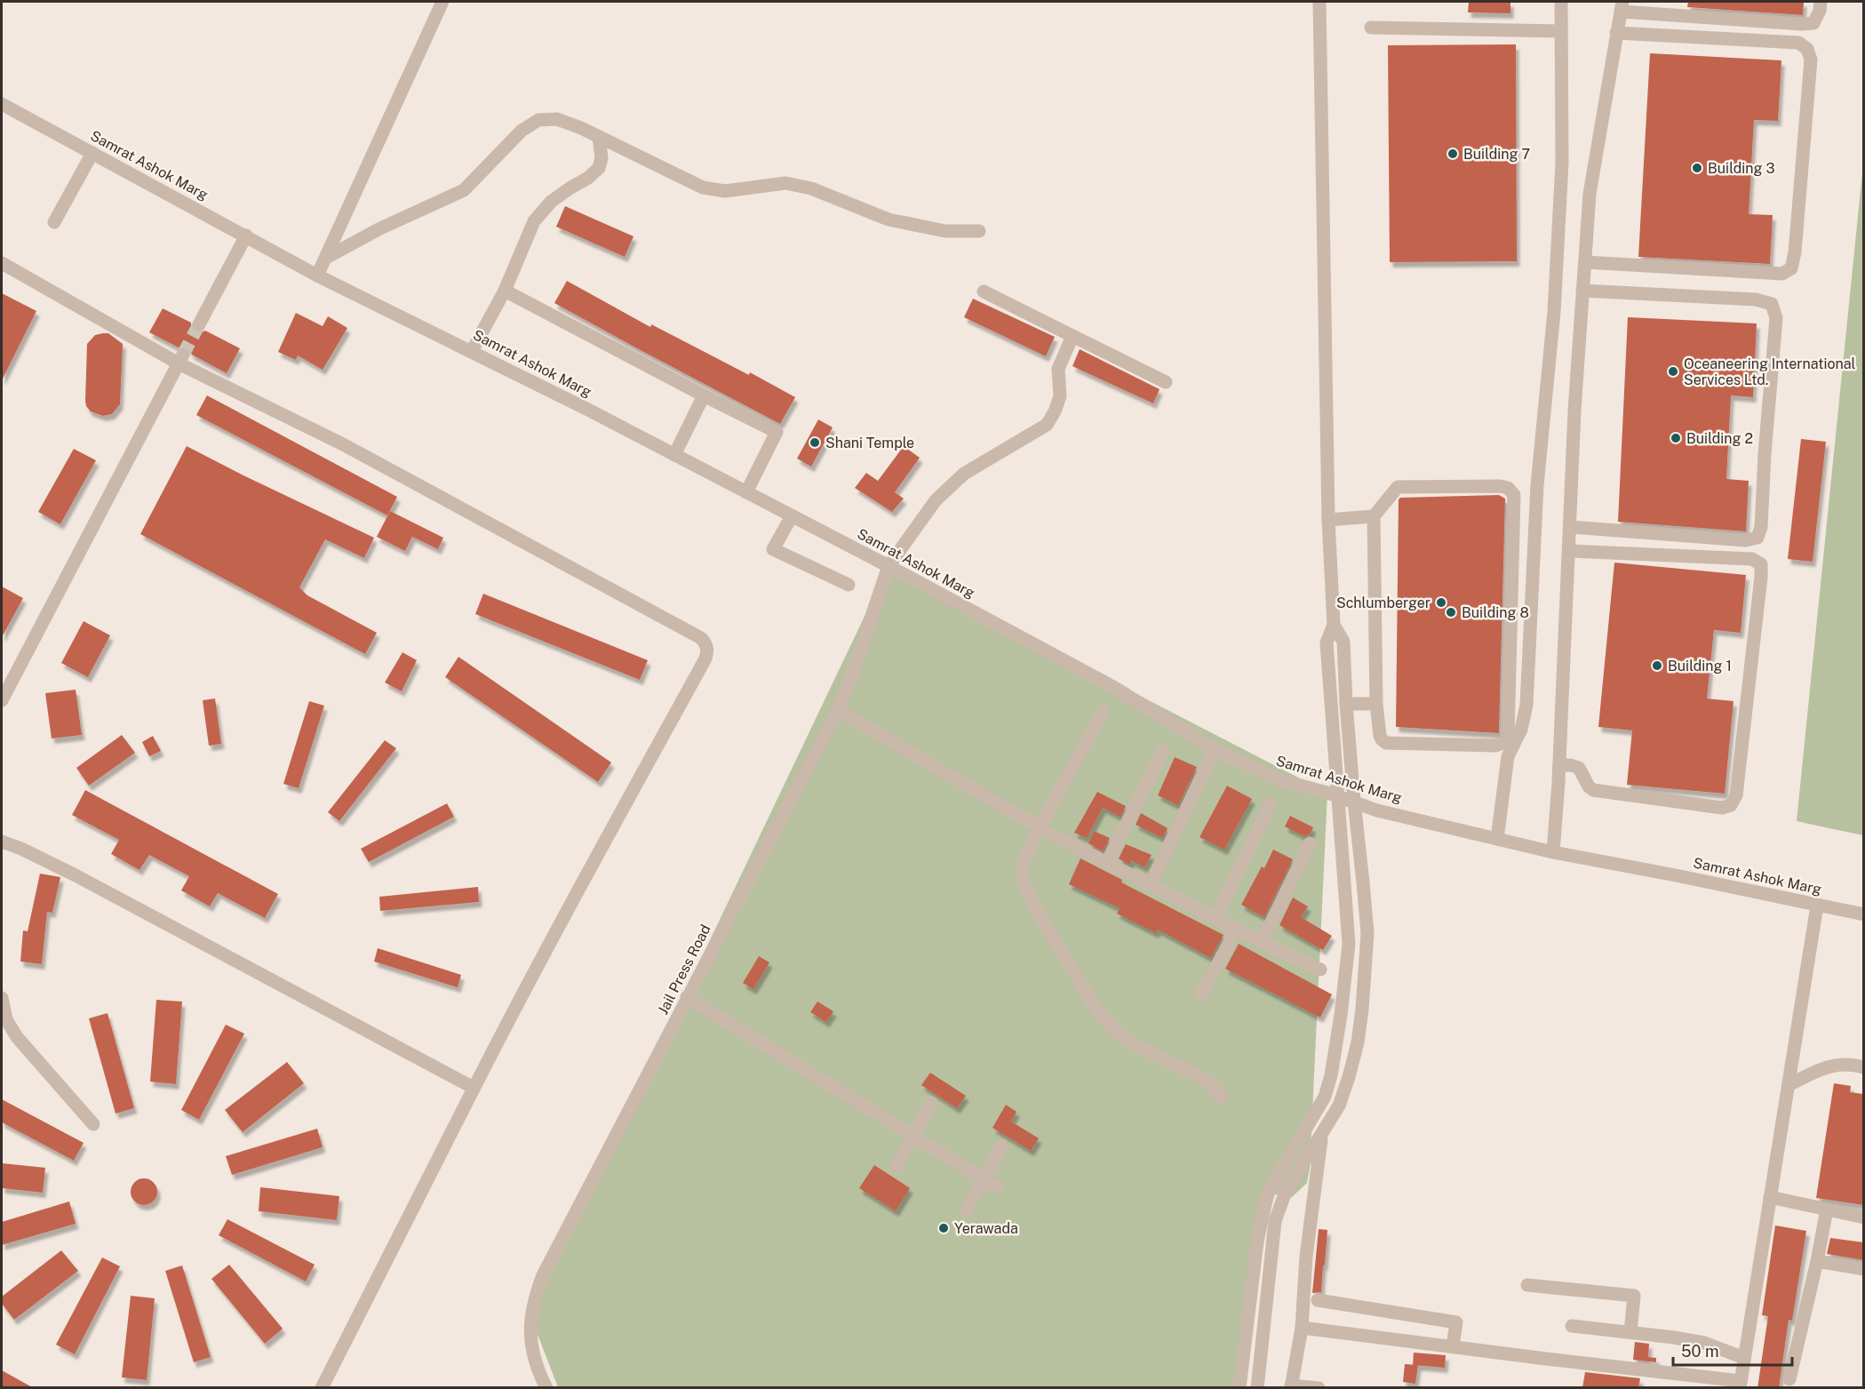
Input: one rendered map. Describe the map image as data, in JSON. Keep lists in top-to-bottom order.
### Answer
{
  "streets": {
    "street": ["Samrat Ashok Marg", "Jail Press Road"]
  },
  "crossings": [
    ["Samrat Ashok Marg", "Jail Press Road"]
  ],
  "places": [
    "Building 7",
    "Building 3",
    "Oceaneering International Services Ltd.",
    "Building 2",
    "Shani Temple",
    "Schlumberger",
    "Building 8",
    "Building 1",
    "Yerawada"
  ],
  "scale_bar": "50 m"
}
